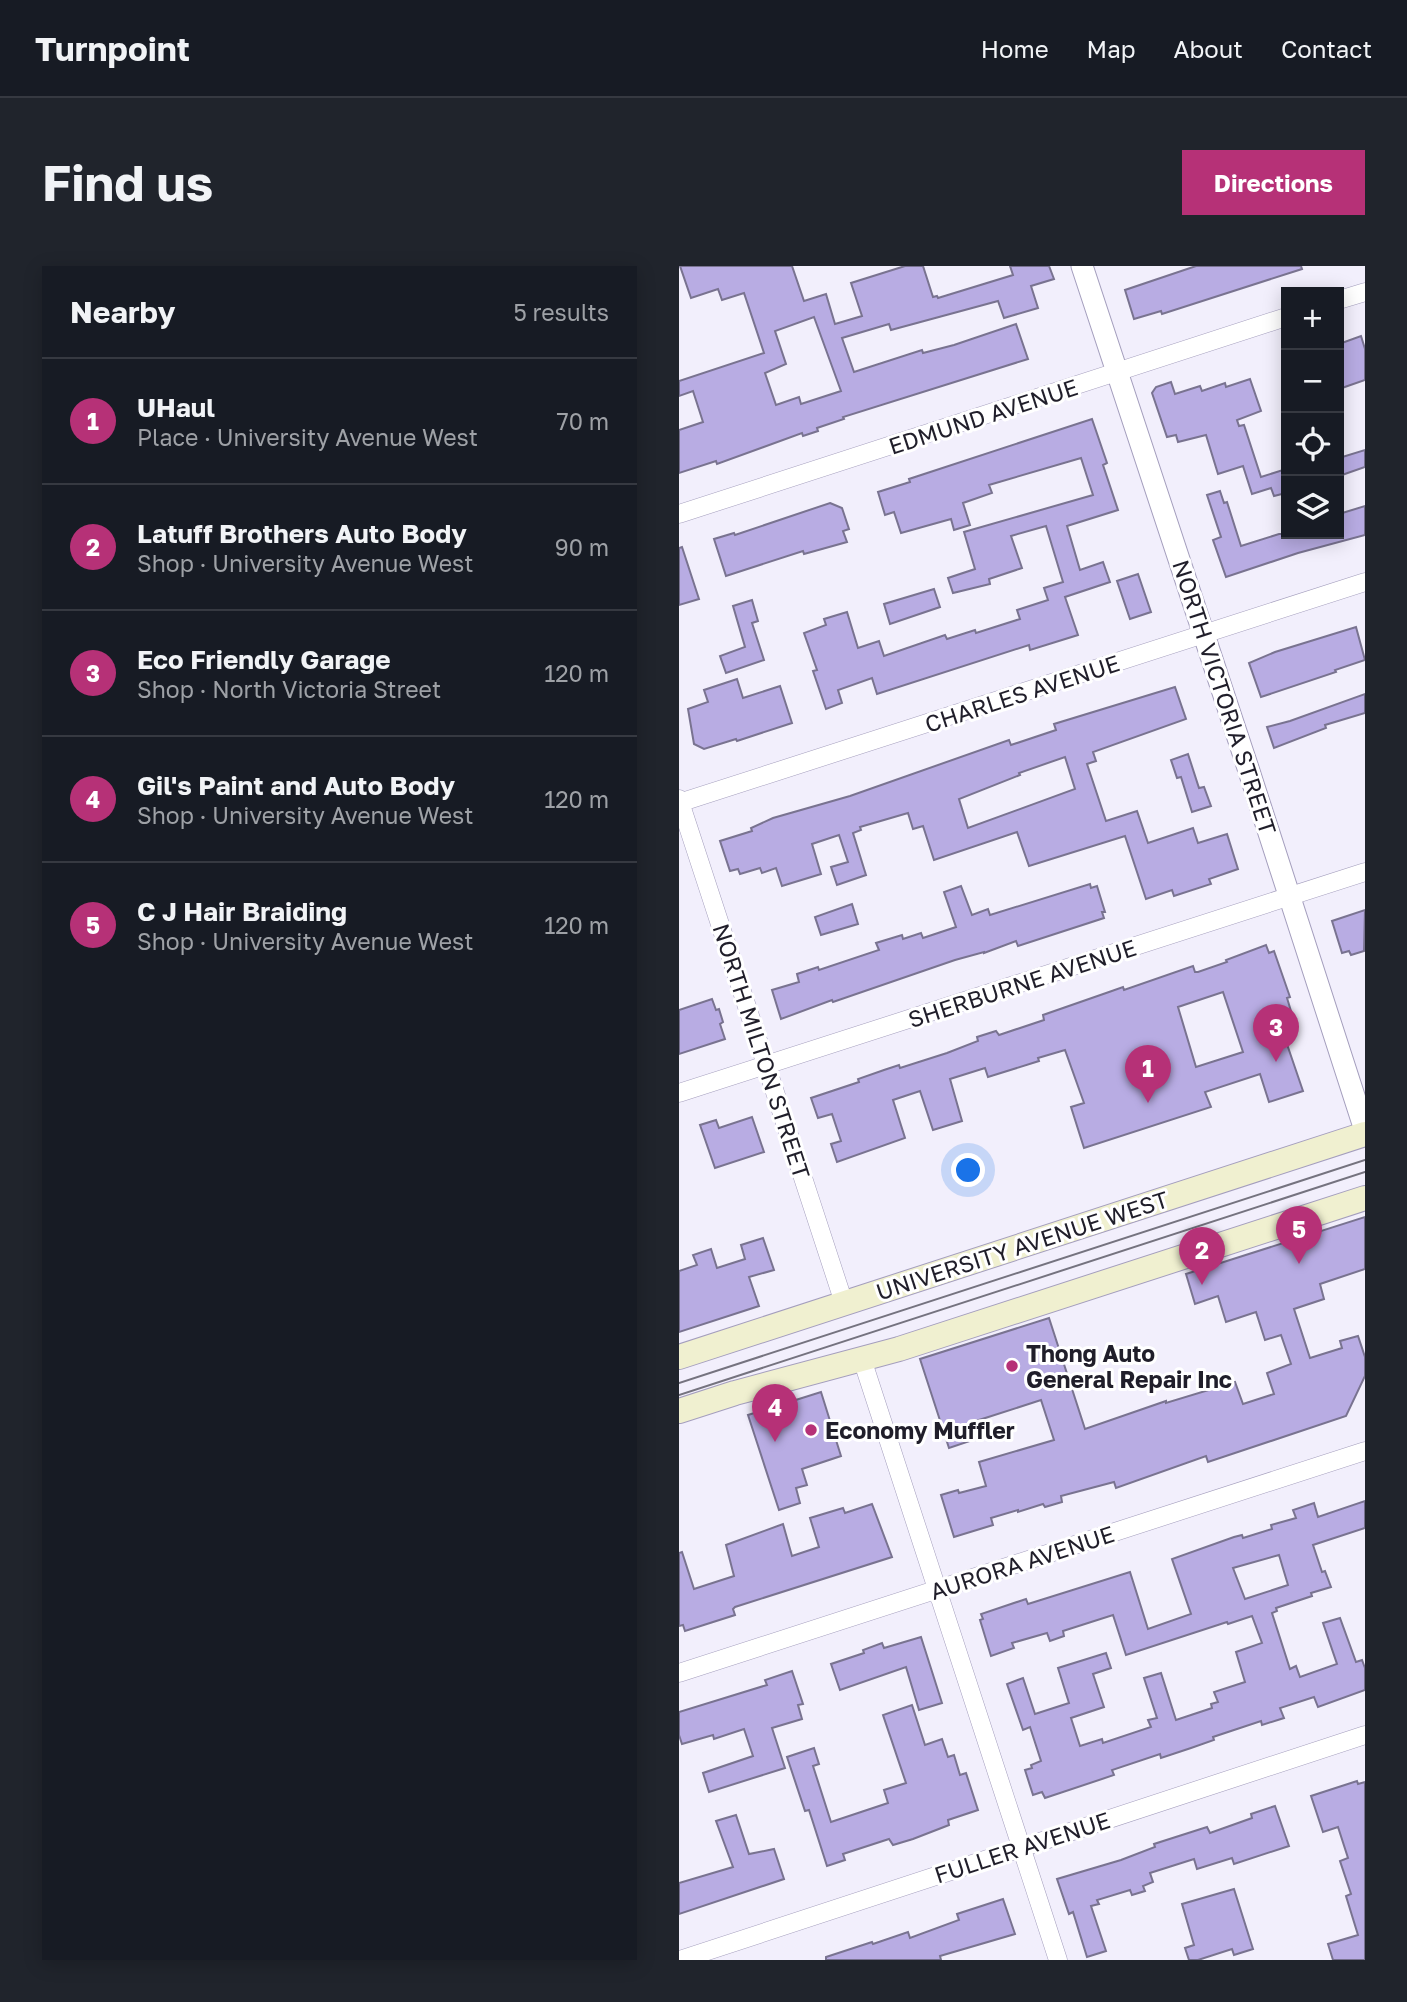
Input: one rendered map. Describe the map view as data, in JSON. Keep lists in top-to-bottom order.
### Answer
{
  "streets": {
    "main road": ["UNIVERSITY AVENUE WEST"],
    "street": [
      "EDMUND AVENUE",
      "CHARLES AVENUE",
      "NORTH VICTORIA STREET",
      "SHERBURNE AVENUE",
      "NORTH MILTON STREET",
      "AURORA AVENUE",
      "FULLER AVENUE"
    ]
  },
  "crossings": [
    ["EDMUND AVENUE", "NORTH VICTORIA STREET"],
    ["CHARLES AVENUE", "NORTH VICTORIA STREET"],
    ["CHARLES AVENUE", "NORTH MILTON STREET"],
    ["NORTH VICTORIA STREET", "SHERBURNE AVENUE"],
    ["NORTH VICTORIA STREET", "UNIVERSITY AVENUE WEST"],
    ["SHERBURNE AVENUE", "NORTH MILTON STREET"],
    ["NORTH MILTON STREET", "UNIVERSITY AVENUE WEST"]
  ],
  "places": ["Thong Auto General Repair Inc", "Economy Muffler"],
  "page": {
    "header": "Turnpoint",
    "nav": [
      "Home",
      "Map",
      "About",
      "Contact"
    ],
    "buttons": "Directions",
    "title": "Find us",
    "heading": ["Nearby", "5 results"],
    "map_buttons": ["+", "−"],
    "list": [
      {
        "mark": "1",
        "name": "UHaul",
        "note": "Place · University Avenue West",
        "value": "70 m"
      },
      {
        "mark": "2",
        "name": "Latuff Brothers Auto Body",
        "note": "Shop · University Avenue West",
        "value": "90 m"
      },
      {
        "mark": "3",
        "name": "Eco Friendly Garage",
        "note": "Shop · North Victoria Street",
        "value": "120 m"
      },
      {
        "mark": "4",
        "name": "Gil's Paint and Auto Body",
        "note": "Shop · University Avenue West",
        "value": "120 m"
      },
      {
        "mark": "5",
        "name": "C J Hair Braiding",
        "note": "Shop · University Avenue West",
        "value": "120 m"
      }
    ],
    "pins": [
      "3",
      "1",
      "5",
      "2",
      "4"
    ]
  }
}
